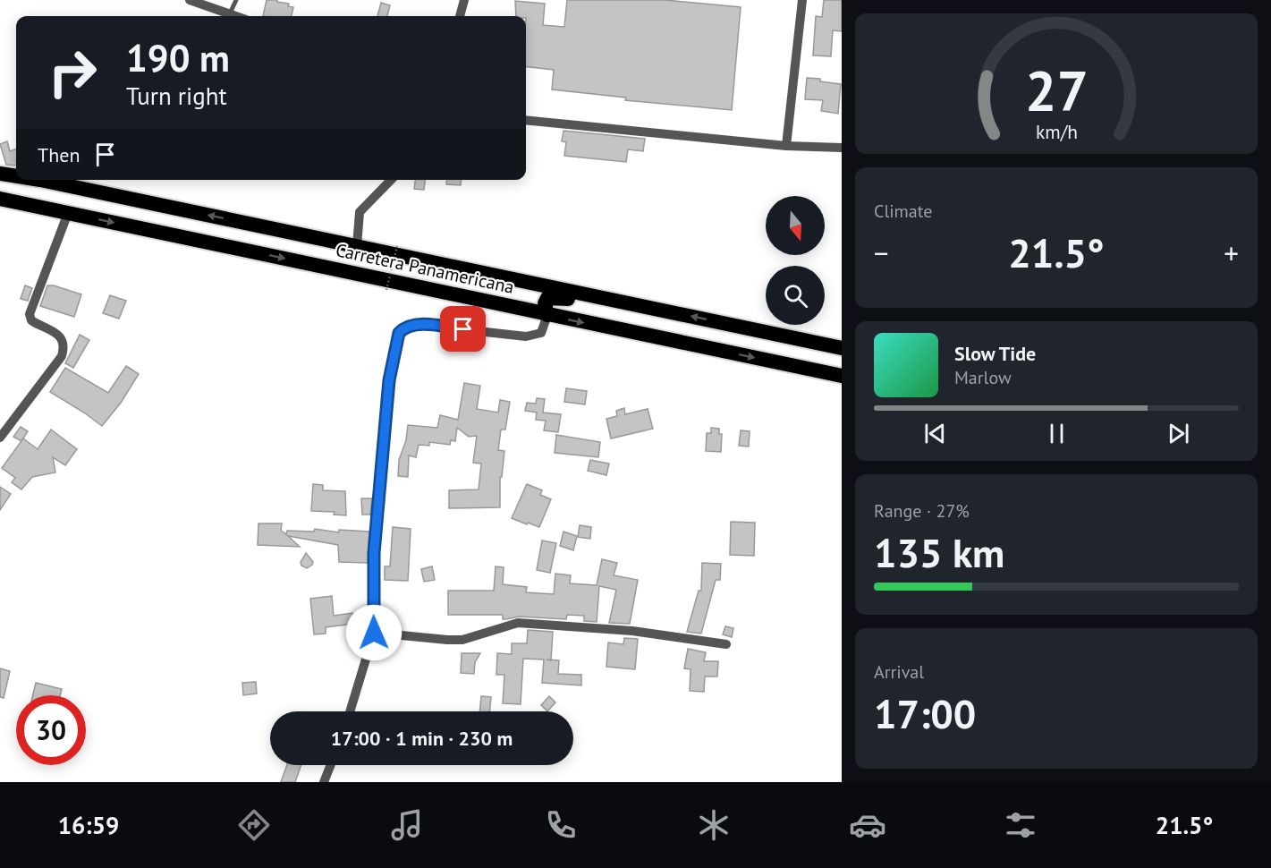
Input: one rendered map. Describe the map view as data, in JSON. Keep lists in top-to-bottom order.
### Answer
{
  "streets": {
    "highway": ["Carretera Panamericana"]
  },
  "north": "bottom",
  "page": {
    "turn": ["190 m", "Turn right"],
    "then": "Then",
    "tile": [
      "Climate",
      ["Range · 27%", "135 km"],
      ["Arrival", "17:00"]
    ],
    "heat": ["−", "21.5°", "+"],
    "song": ["Slow Tide", "Marlow"],
    "limit": "30",
    "trip": "17:00 · 1 min · 230 m",
    "tabs": ["16:59", "21.5°"],
    "gauge": ["27", "km/h"]
  }
}
